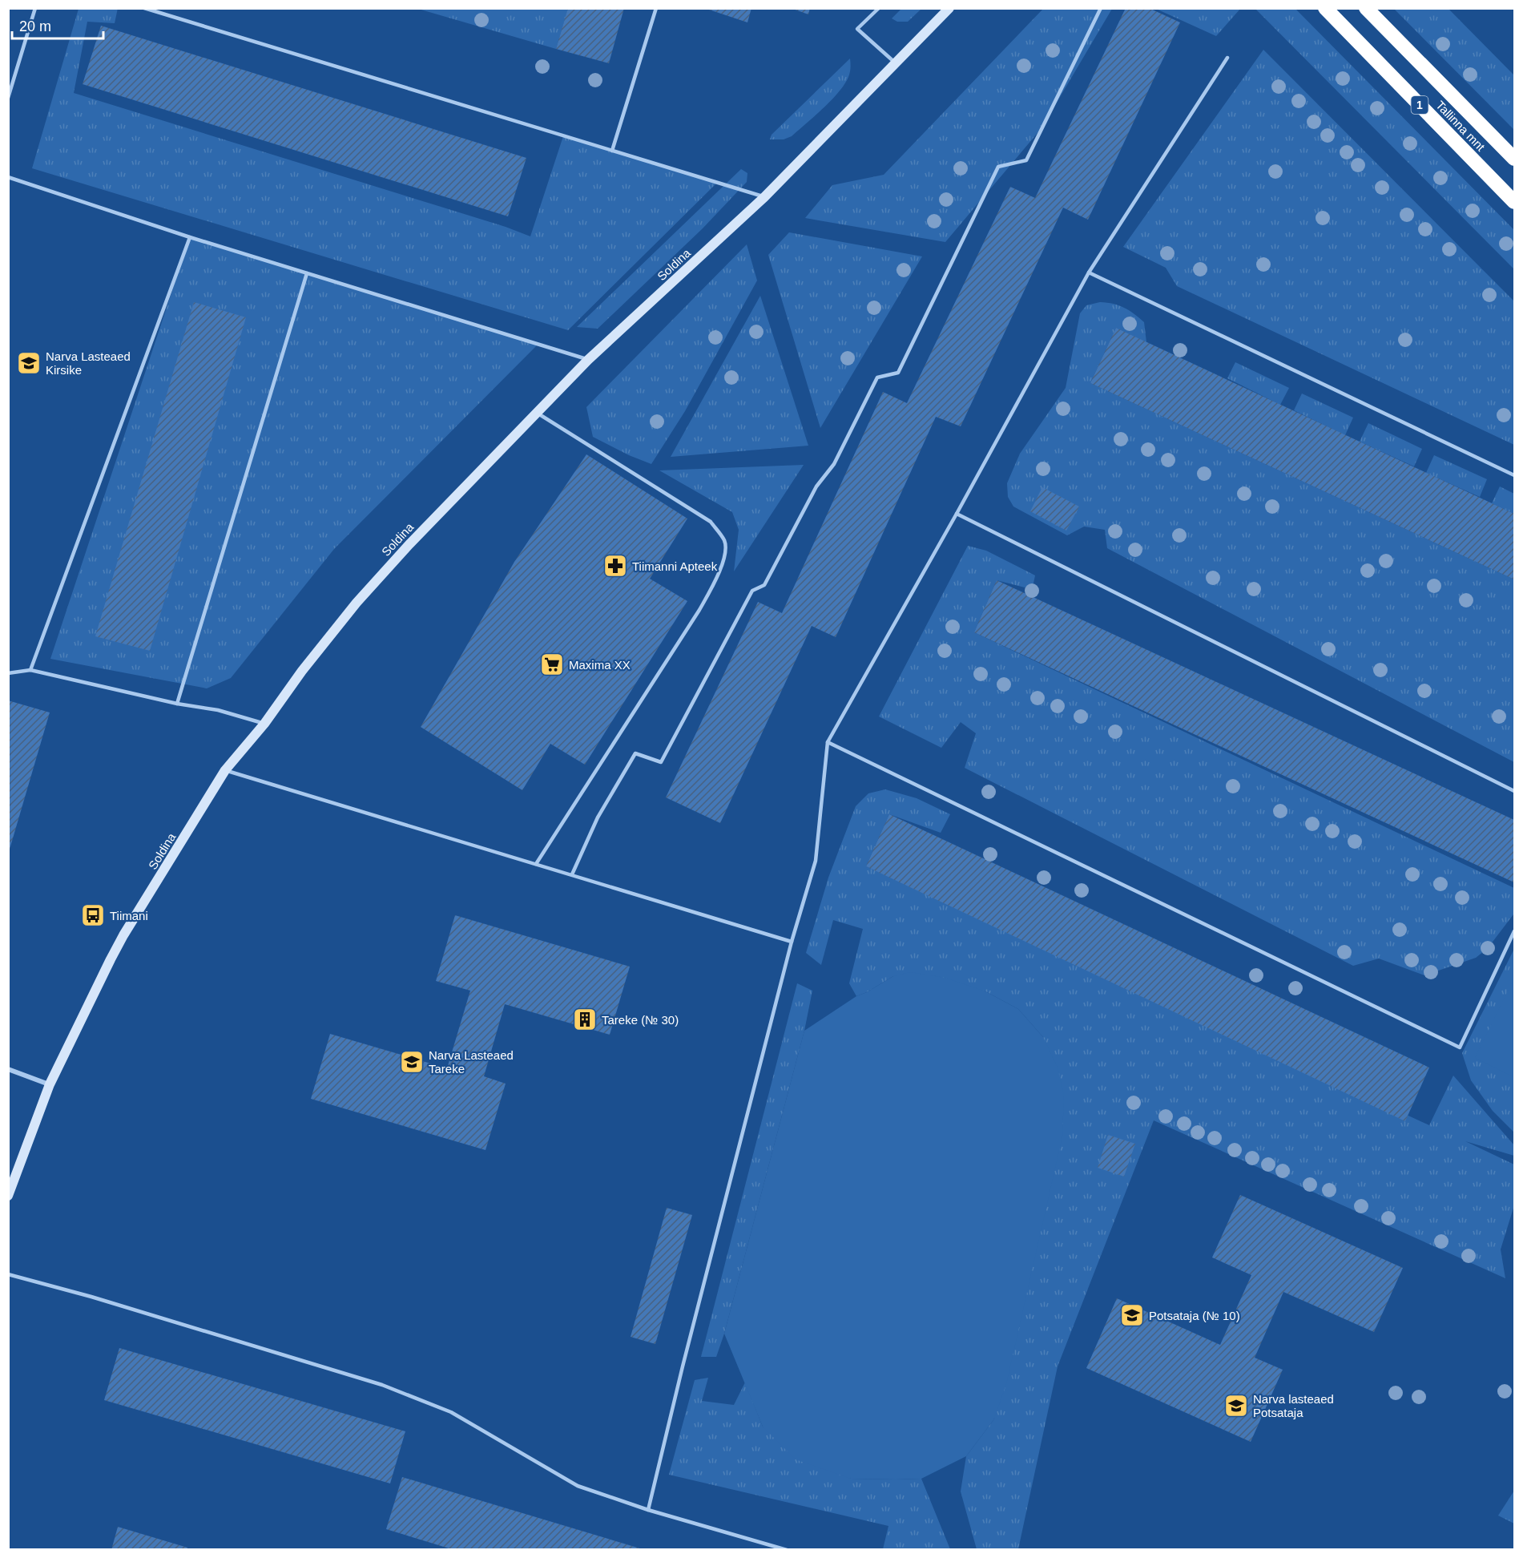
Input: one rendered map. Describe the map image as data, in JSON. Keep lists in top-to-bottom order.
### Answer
{
  "streets": {
    "highway": ["1", "Tallinna mnt"],
    "street": ["Soldina"]
  },
  "places": {
    "school or university": [
      "Narva Lasteaed Kirsike",
      "Narva Lasteaed Tareke",
      "Potsataja (№ 10)",
      "Narva lasteaed Potsataja"
    ],
    "pharmacy": ["Tiimanni Apteek"],
    "supermarket": ["Maxima XX"],
    "bus stop": ["Tiimani"],
    "building": ["Tareke (№ 30)"]
  },
  "scale_bar": "20 m"
}
